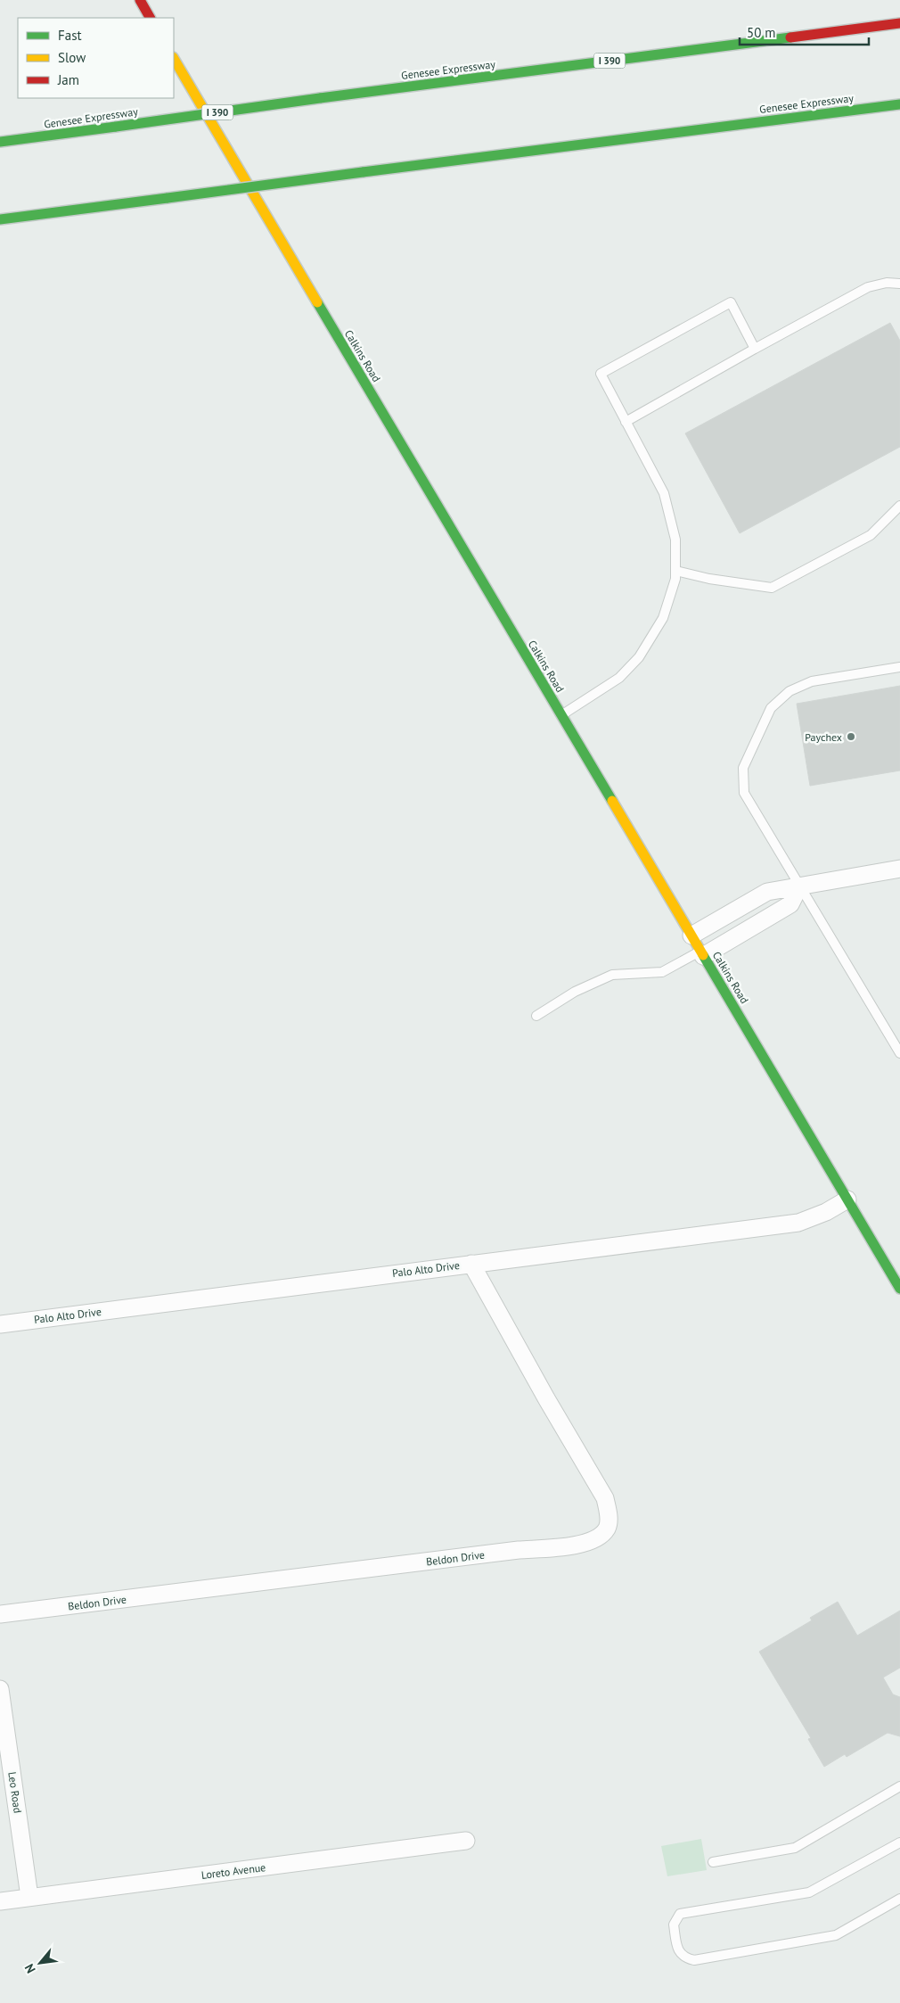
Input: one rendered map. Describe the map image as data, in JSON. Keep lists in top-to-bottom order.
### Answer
{
  "streets": {
    "main road": ["I 390", "Genesee Expressway", "Calkins Road"],
    "street": [
      "Palo Alto Drive",
      "Beldon Drive",
      "Leo Road",
      "Loreto Avenue"
    ]
  },
  "crossings": [
    ["Calkins Road", "Palo Alto Drive"],
    ["Palo Alto Drive", "Beldon Drive"],
    ["Leo Road", "Loreto Avenue"]
  ],
  "places": ["Paychex"],
  "legend": ["Fast", "Slow", "Jam"],
  "scale_bar": "50 m",
  "north": "bottom left"
}
